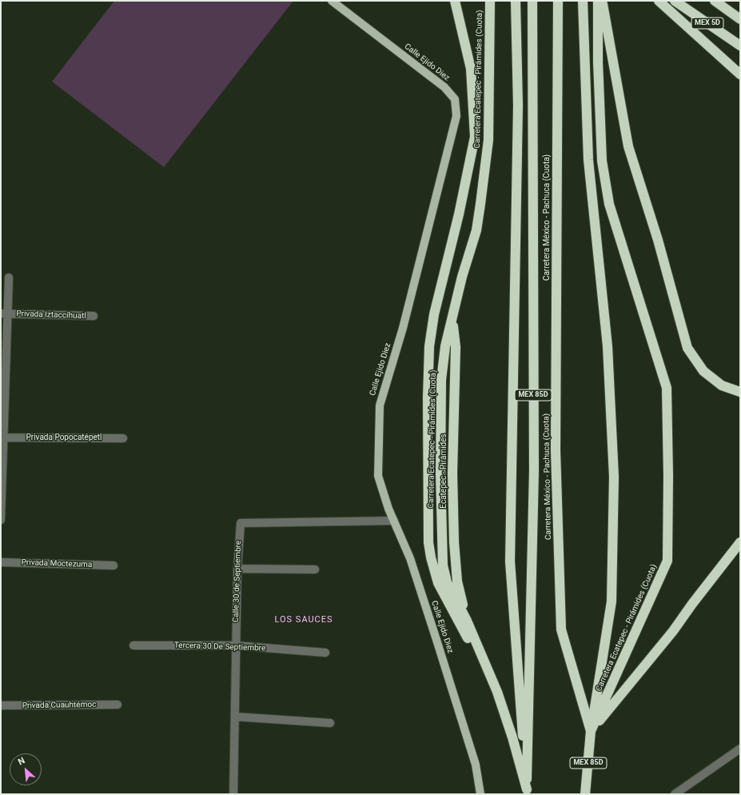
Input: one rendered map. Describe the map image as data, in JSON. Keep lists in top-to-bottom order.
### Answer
{
  "streets": {
    "highway": [
      "MEX 5D",
      "Carretera Ecatepec - Pirámides (Cuota)",
      "Carretera México - Pachuca (Cuota)",
      "MEX 85D"
    ],
    "main road": ["Calle Ejido Diez"],
    "street": [
      "Privada Iztaccíhuatl",
      "Privada Popocatépetl",
      "Privada Moctezuma",
      "Calle 30 de Septiembre",
      "Tercera 30 De Septiembre",
      "Privada Cuauhtémoc"
    ]
  },
  "crossings": [
    ["Calle Ejido Diez", "Calle 30 de Septiembre"],
    ["Carretera Ecatepec - Pirámides (Cuota)", "Carretera México - Pachuca (Cuota)"],
    ["Calle 30 de Septiembre", "Tercera 30 De Septiembre"]
  ],
  "districts": ["LOS SAUCES"],
  "north": "top left"
}
